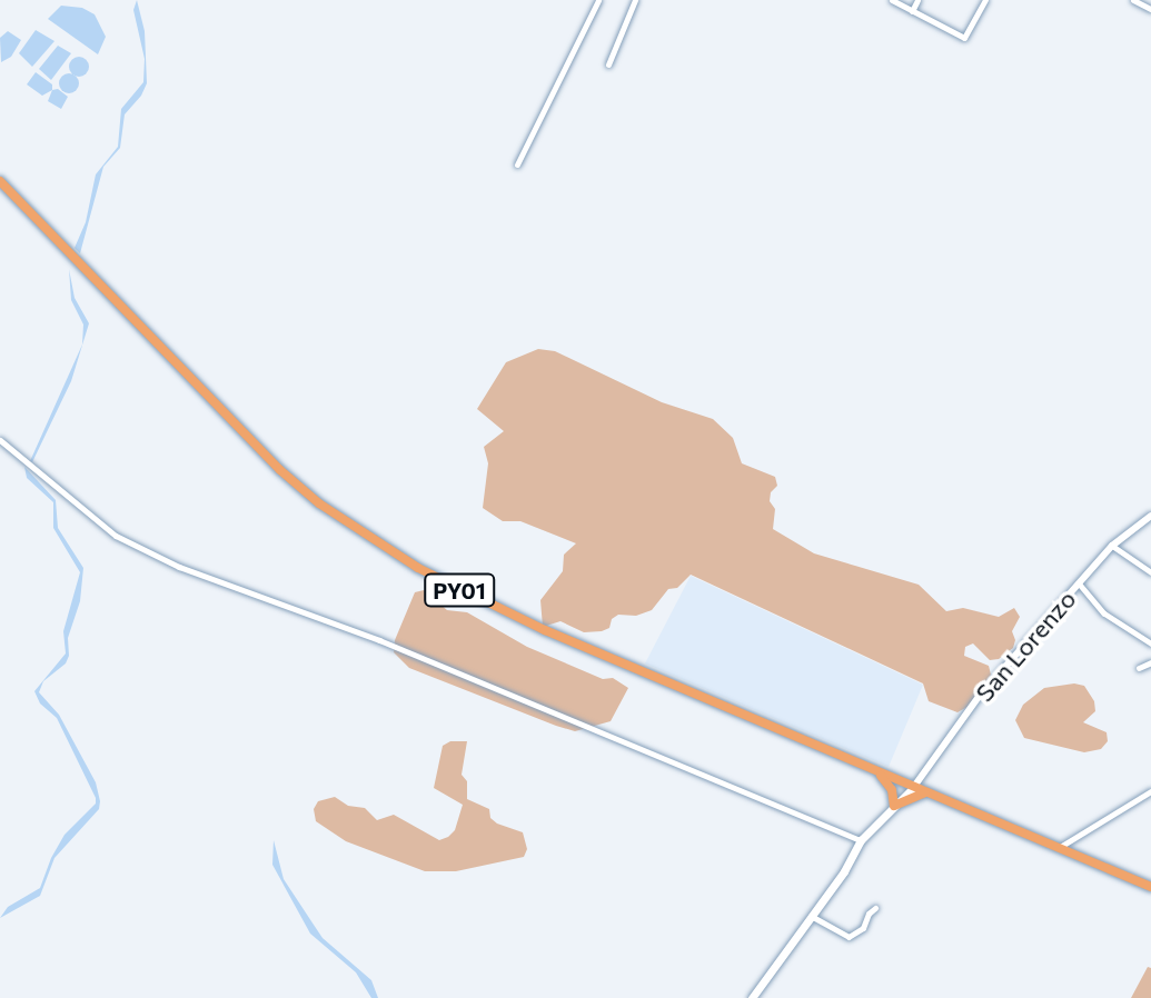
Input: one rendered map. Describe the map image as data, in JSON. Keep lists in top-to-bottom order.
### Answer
{
  "streets": {
    "highway": ["PY01"],
    "street": ["San Lorenzo"]
  },
  "crossings": [
    ["PY01", "San Lorenzo"]
  ]
}
